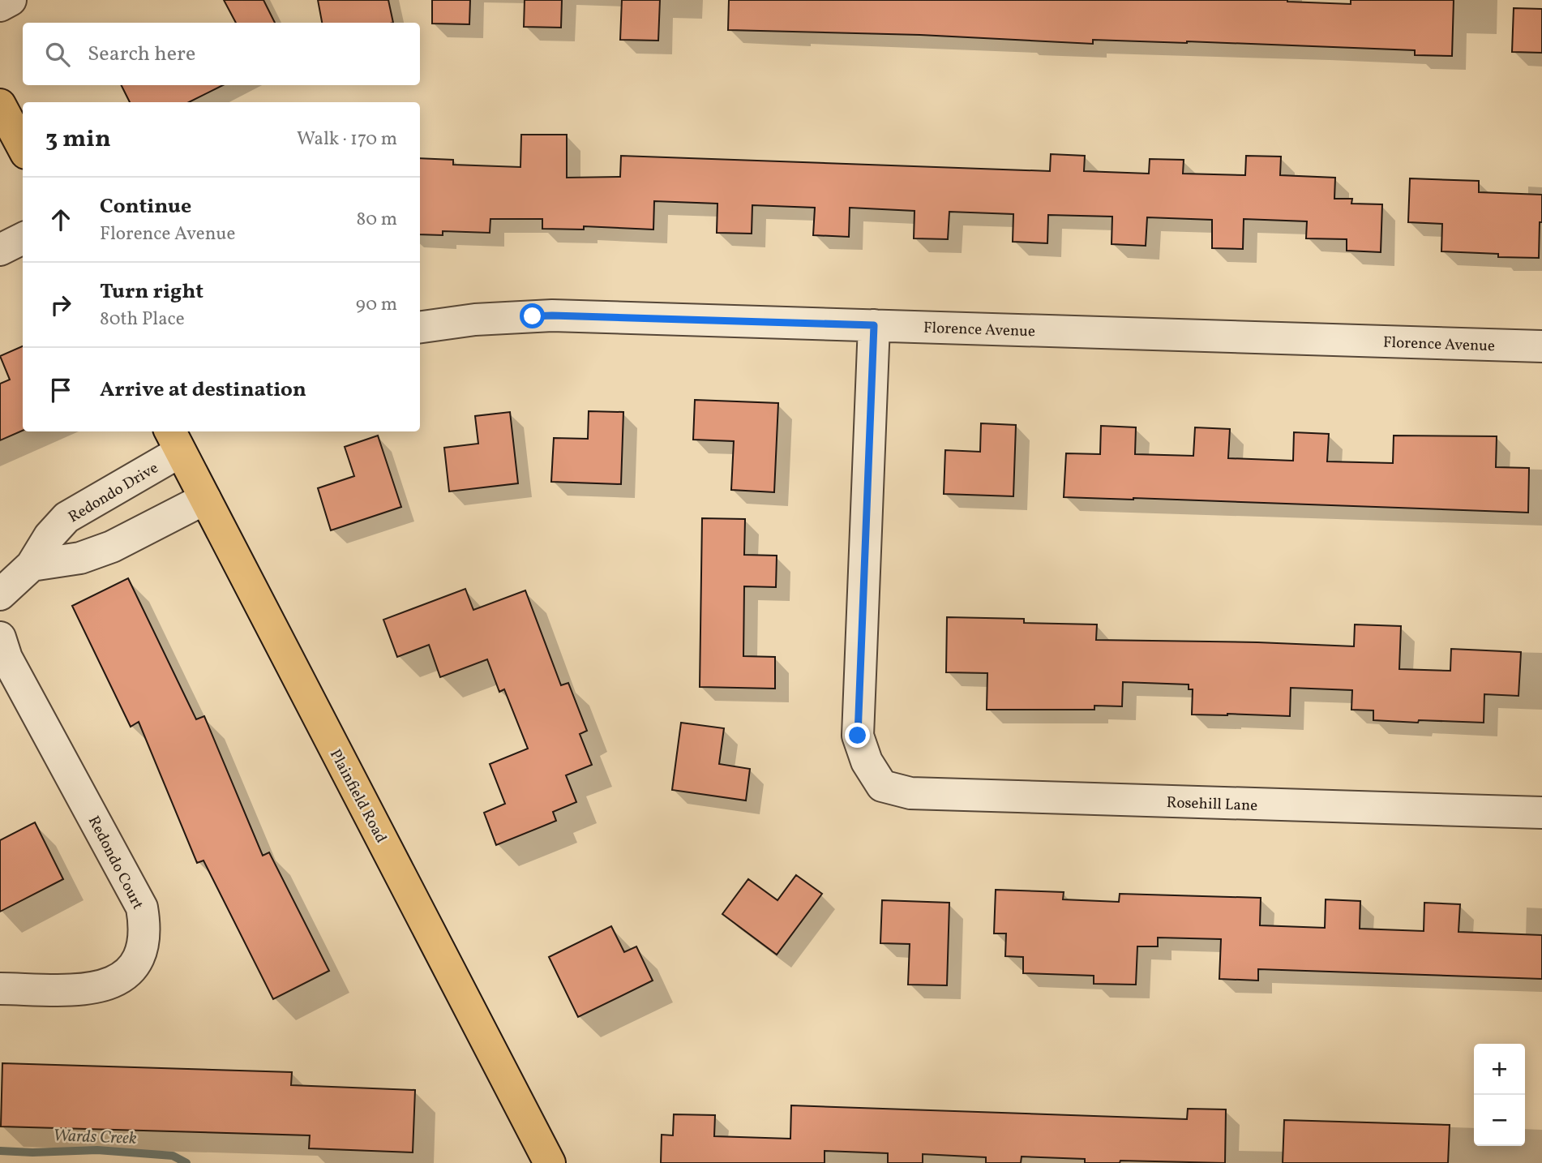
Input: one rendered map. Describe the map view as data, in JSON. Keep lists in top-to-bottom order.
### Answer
{
  "streets": {
    "main road": ["Plainfield Road"],
    "street": [
      "Florence Avenue",
      "Redondo Drive",
      "Rosehill Lane",
      "Redondo Court"
    ]
  },
  "crossings": [
    ["Florence Avenue", "Rosehill Lane"],
    ["Redondo Drive", "Plainfield Road"]
  ],
  "water": ["Wards Creek"],
  "page": {
    "search": "Search here",
    "heading": ["3 min", "Walk · 170 m"],
    "list": [
      ["Continue", "Florence Avenue", "80 m"],
      ["Turn right", "80th Place", "90 m"],
      "Arrive at destination"
    ],
    "map_buttons": ["+", "−"]
  }
}
